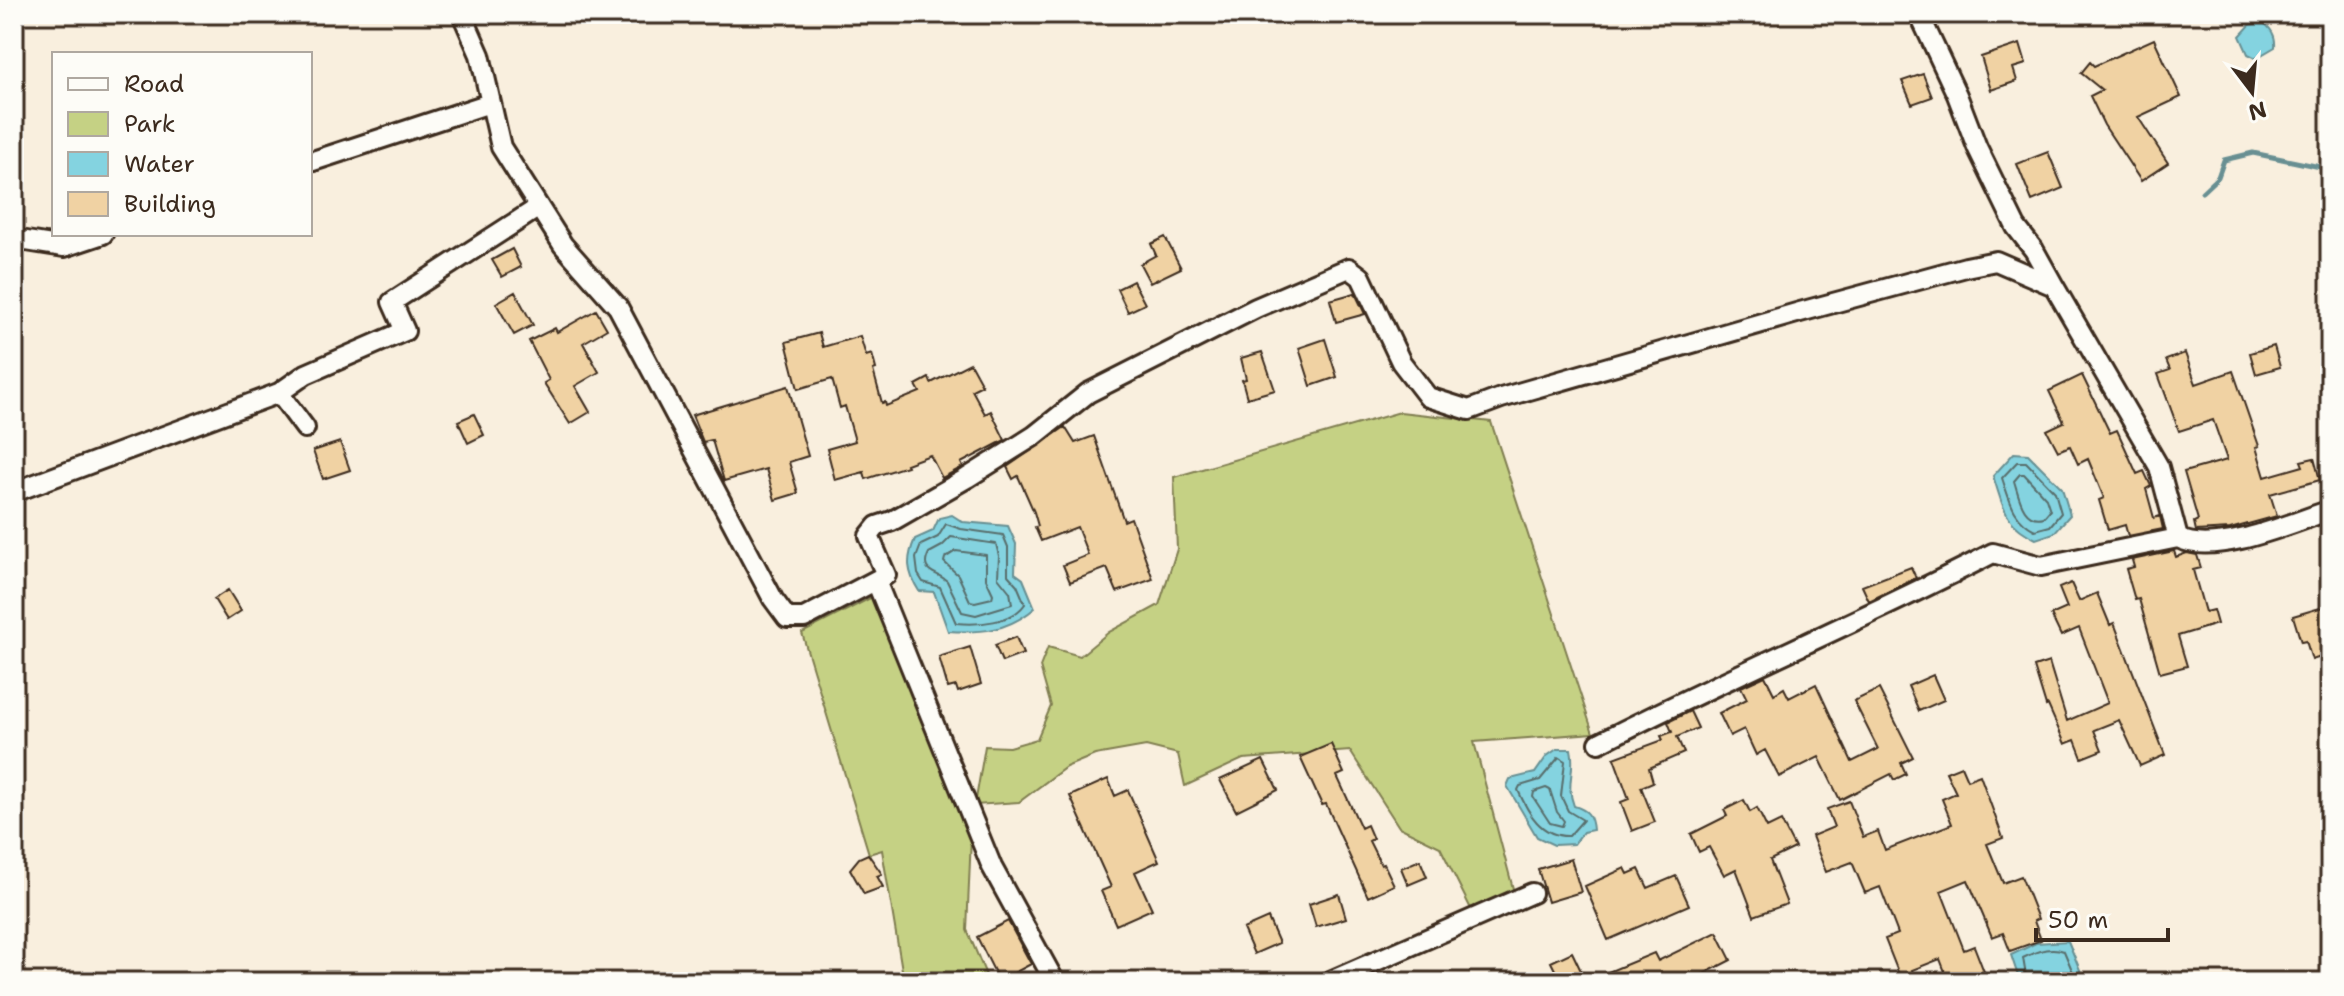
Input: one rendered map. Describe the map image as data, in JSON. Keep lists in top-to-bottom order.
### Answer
{
  "legend": [
    "Road",
    "Park",
    "Water",
    "Building"
  ],
  "scale_bar": "50 m",
  "north": "bottom"
}
